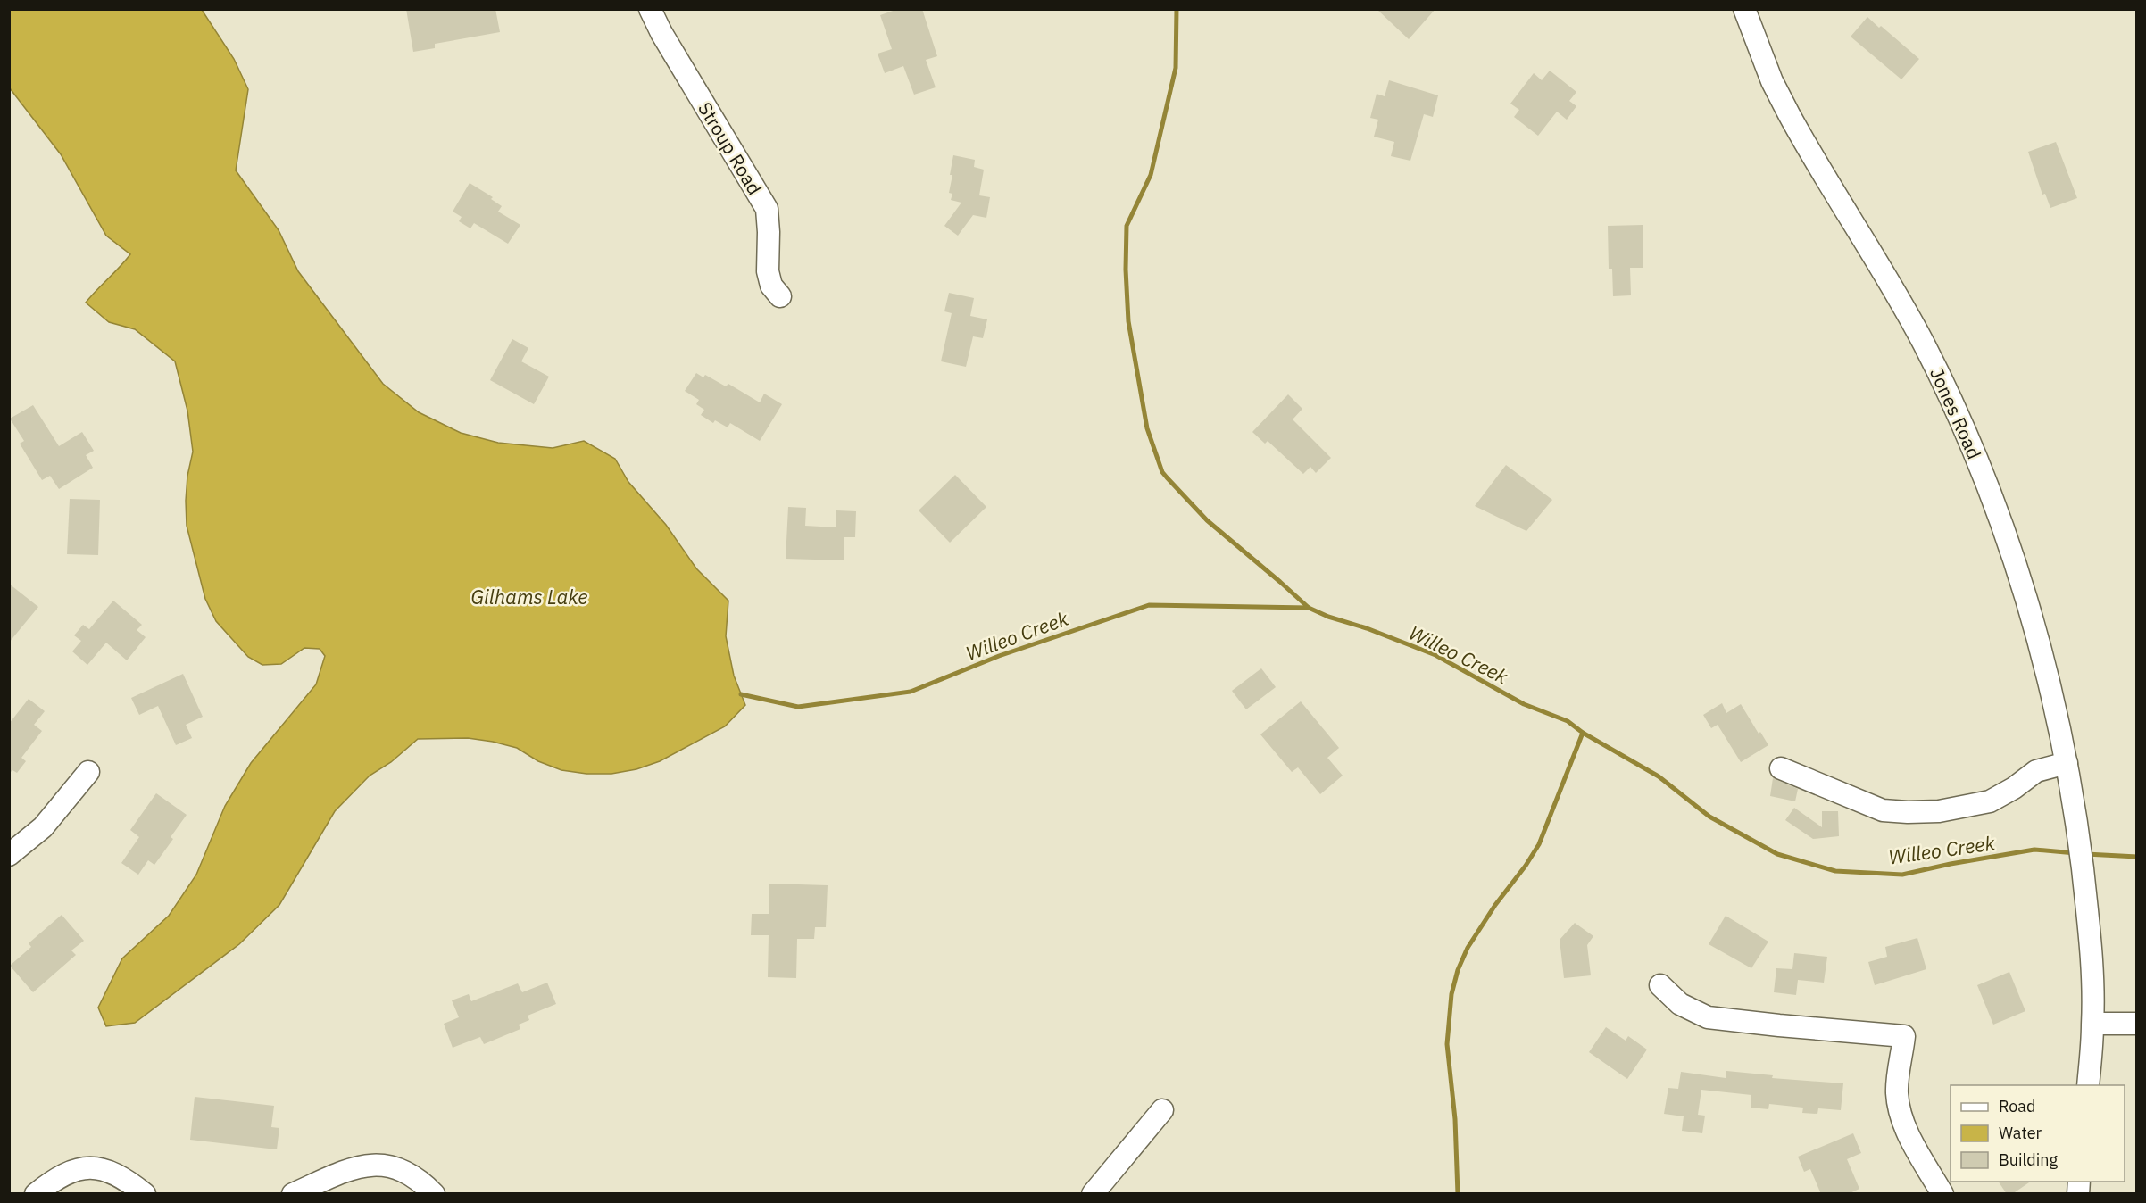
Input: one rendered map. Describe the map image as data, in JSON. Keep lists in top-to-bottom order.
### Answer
{
  "streets": {
    "street": ["Stroup Road", "Jones Road"]
  },
  "water": ["Gilhams Lake", "Willeo Creek"],
  "legend": ["Road", "Water", "Building"]
}
